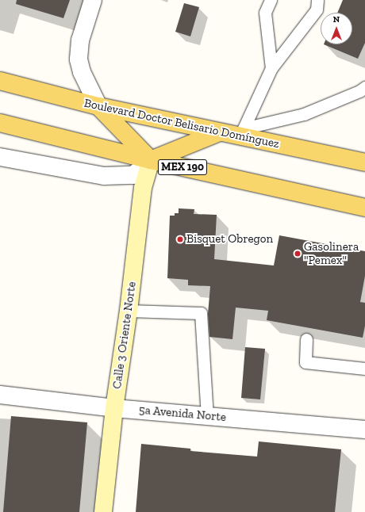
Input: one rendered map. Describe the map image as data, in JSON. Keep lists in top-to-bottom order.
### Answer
{
  "streets": {
    "main road": ["Boulevard Doctor Belisario Domínguez", "MEX 190", "Calle 3 Oriente Norte"],
    "street": ["5a Avenida Norte"]
  },
  "crossings": [
    ["MEX 190", "Calle 3 Oriente Norte"],
    ["Calle 3 Oriente Norte", "5a Avenida Norte"]
  ],
  "places": ["Bisquet Obregon", "Gasolinera \"Pemex\""],
  "north": "top"
}
